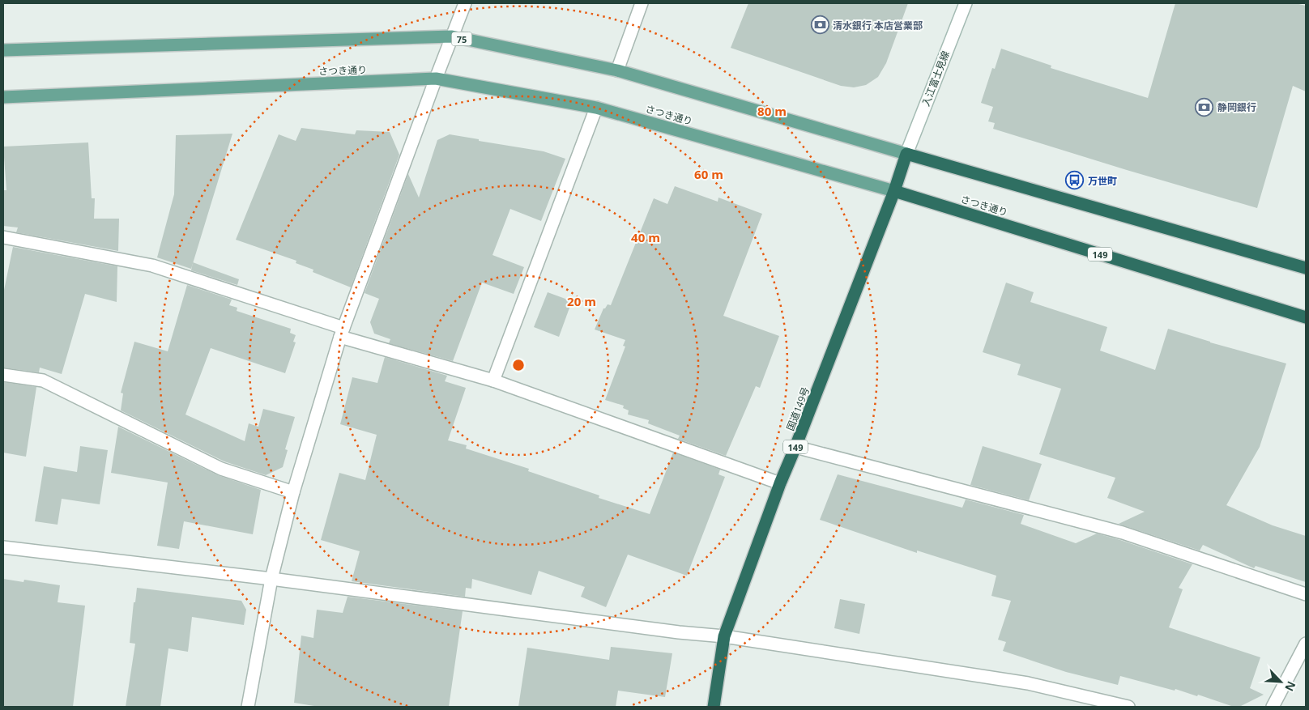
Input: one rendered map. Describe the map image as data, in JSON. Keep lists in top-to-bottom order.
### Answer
{
  "streets": {
    "highway": ["さつき通り", "149", "国道149号"],
    "main road": ["75"],
    "street": ["入江富士見線"]
  },
  "crossings": [
    ["75", "入江富士見線"],
    ["75", "149"],
    ["さつき通り", "149"],
    ["さつき通り", "国道149号"],
    ["入江富士見線", "149"],
    ["149", "国道149号"]
  ],
  "places": {
    "bank": ["清水銀行 本店営業部", "静岡銀行"],
    "bus stop": ["万世町"]
  },
  "north": "bottom right",
  "rings": [
    "80 m",
    "60 m",
    "40 m",
    "20 m"
  ]
}
